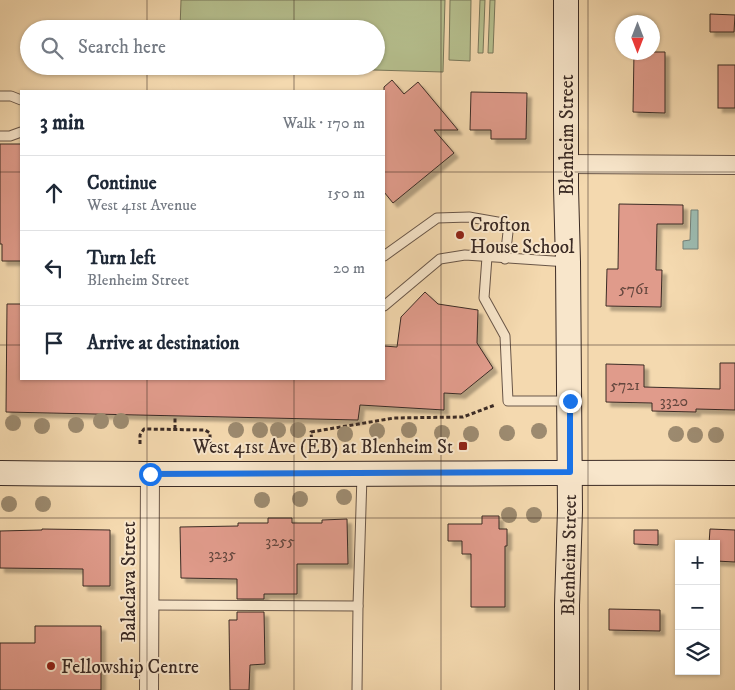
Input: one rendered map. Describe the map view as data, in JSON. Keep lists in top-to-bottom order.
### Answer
{
  "streets": {
    "main road": ["Blenheim Street"],
    "street": ["Balaclava Street"]
  },
  "places": {
    "other": ["Crofton House School", "Fellowship Centre"],
    "transit": ["West 41st Ave (EB) at Blenheim St"]
  },
  "house_numbers": [
    "5761",
    "5721",
    "3320",
    "3255",
    "3235"
  ],
  "north": "bottom",
  "page": {
    "search": "Search here",
    "heading": ["3 min", "Walk · 170 m"],
    "list": [
      ["Continue", "West 41st Avenue", "150 m"],
      ["Turn left", "Blenheim Street", "20 m"],
      "Arrive at destination"
    ],
    "map_buttons": ["+", "−"]
  }
}
